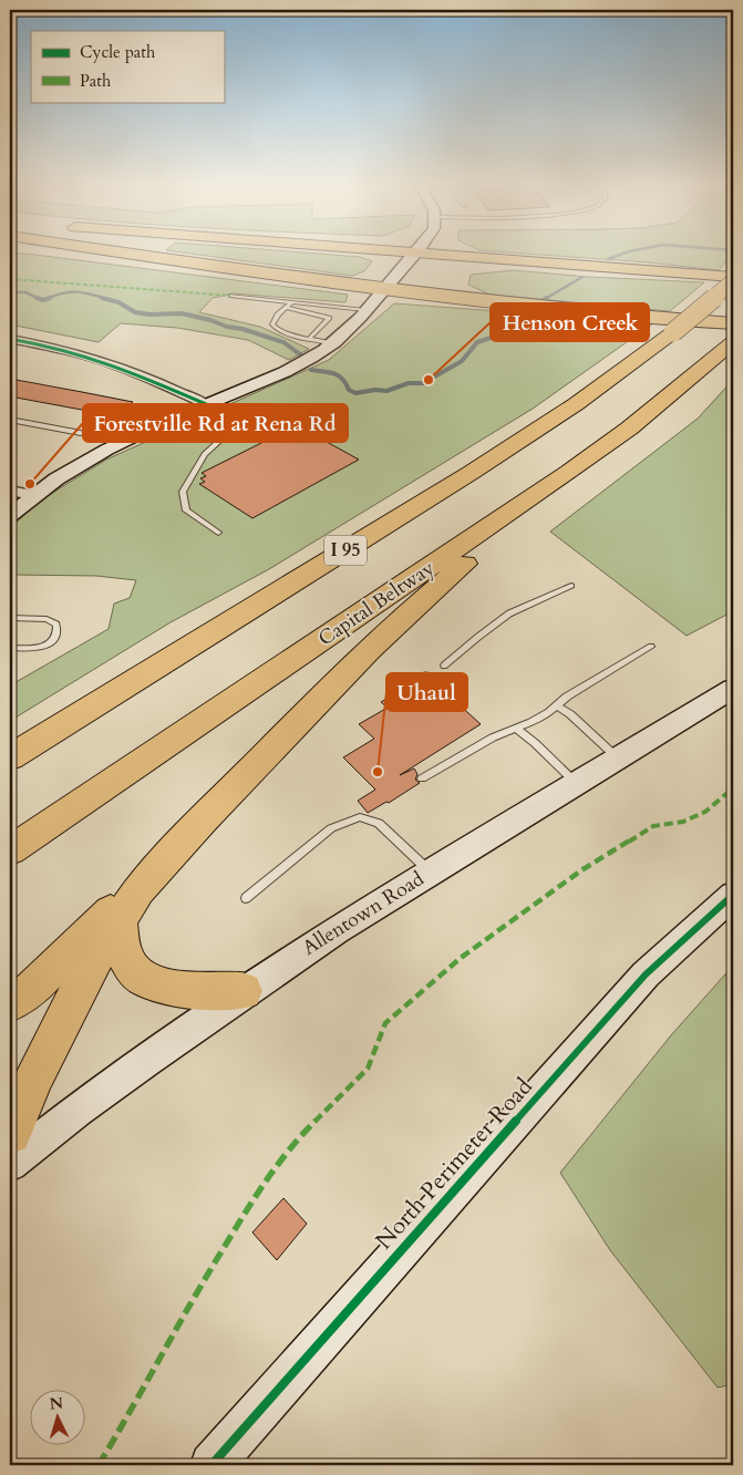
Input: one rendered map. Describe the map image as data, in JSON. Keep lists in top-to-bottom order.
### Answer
{
  "streets": {
    "highway": ["I 95", "Capital Beltway"],
    "main road": ["Allentown Road", "North Perimeter Road"]
  },
  "places": ["Henson Creek", "Forestville Rd at Rena Rd", "Uhaul"],
  "legend": ["Cycle path", "Path"],
  "north": "top"
}
